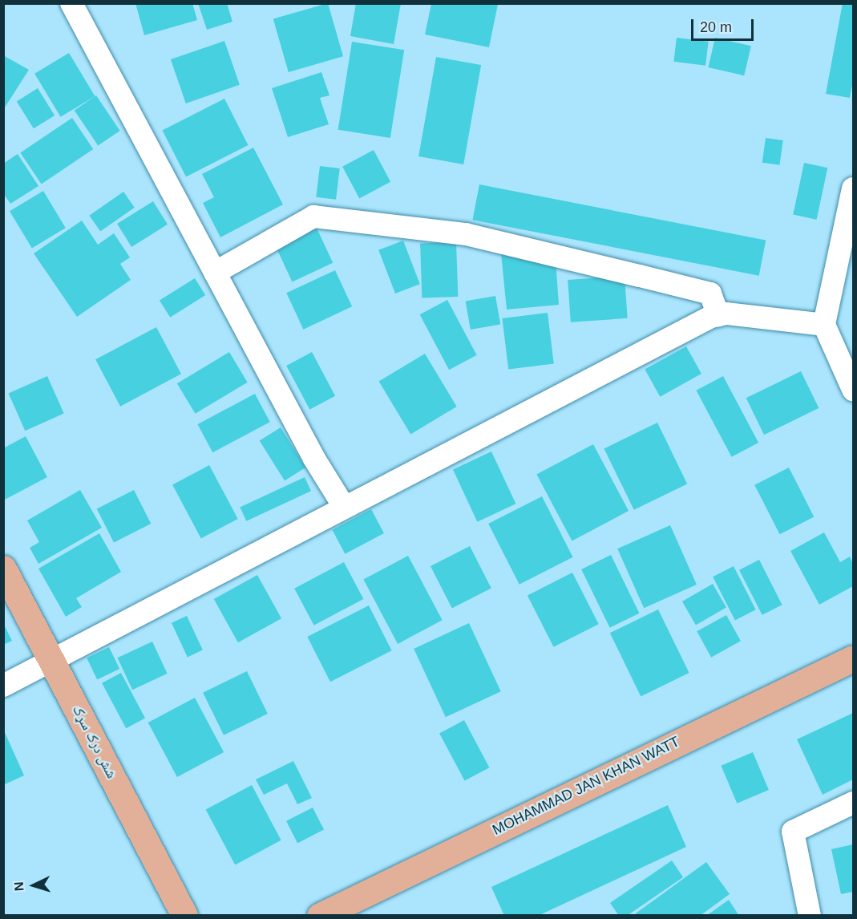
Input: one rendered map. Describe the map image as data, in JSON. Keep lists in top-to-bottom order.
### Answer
{
  "streets": {
    "main road": ["شش درک سړک", "MOHAMMAD JAN KHAN WATT"]
  },
  "scale_bar": "20 m",
  "north": "left"
}
